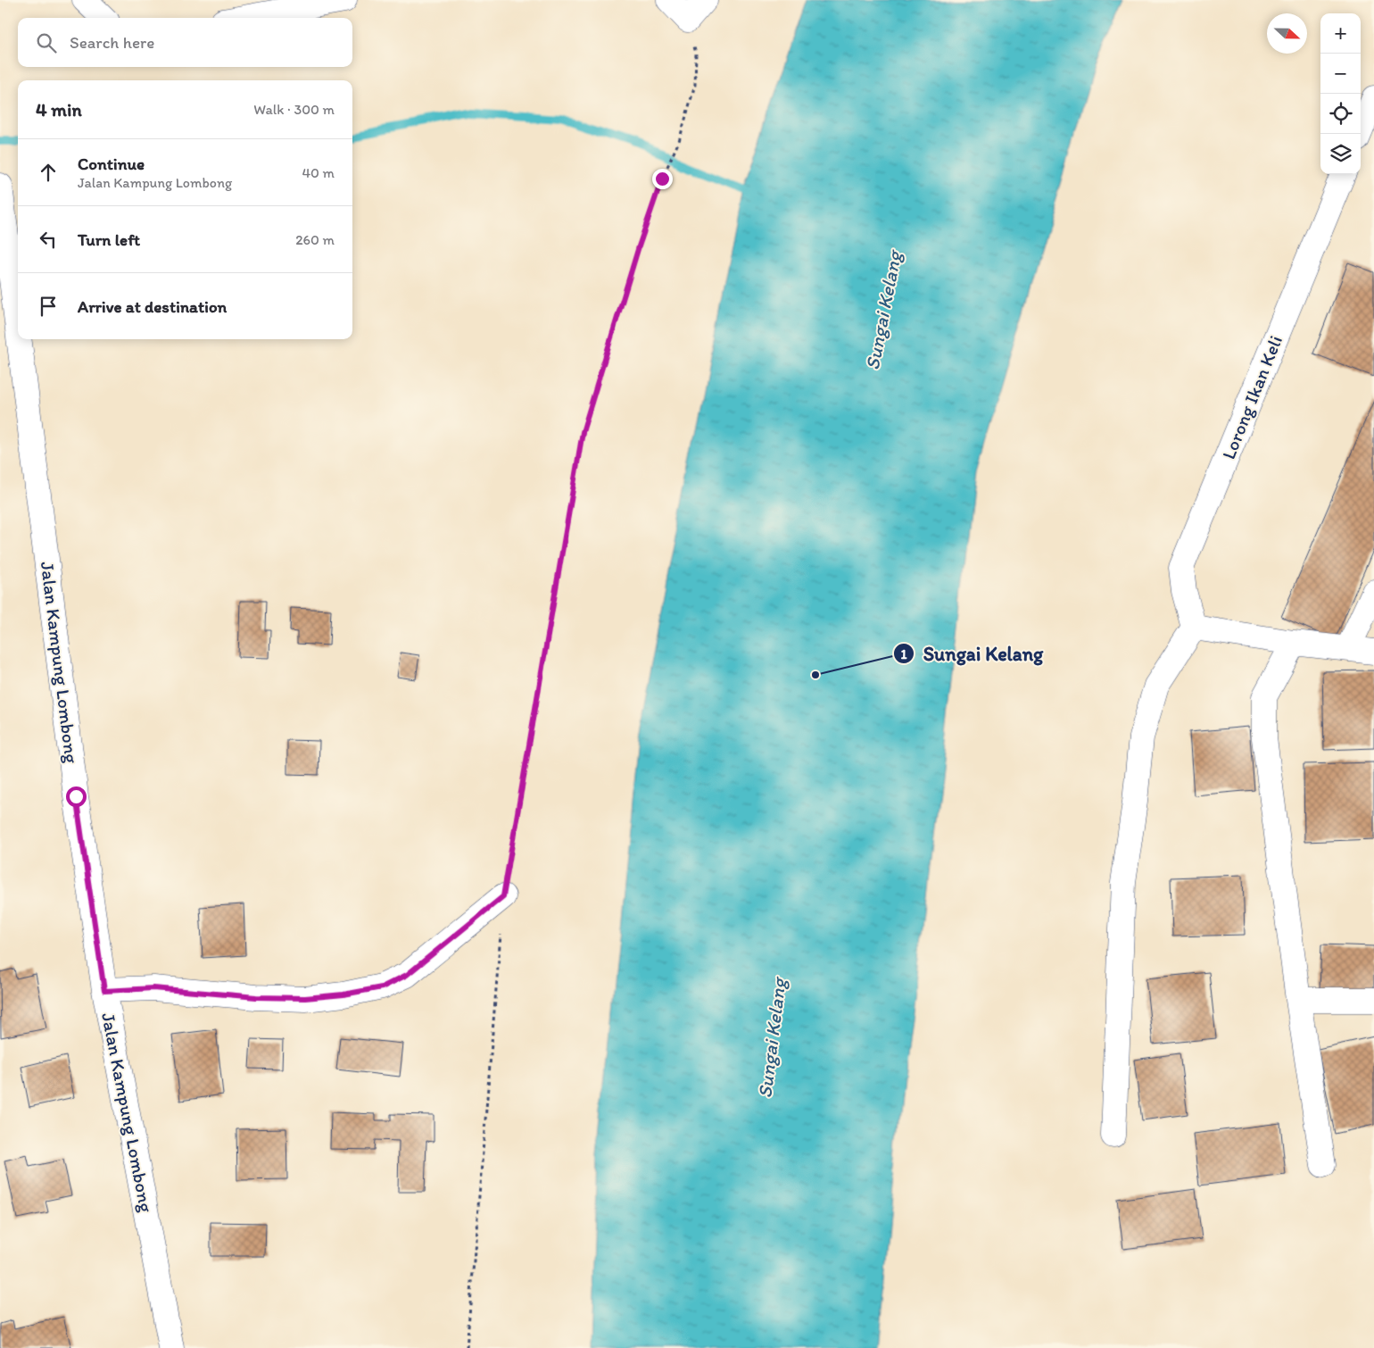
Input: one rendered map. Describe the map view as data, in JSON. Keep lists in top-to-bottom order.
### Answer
{
  "streets": {
    "street": ["Lorong Ikan Keli", "Jalan Kampung Lombong"]
  },
  "water": ["Sungai Kelang"],
  "places": ["Sungai Kelang"],
  "north": "right",
  "page": {
    "map_buttons": ["+", "−"],
    "search": "Search here",
    "heading": ["4 min", "Walk · 300 m"],
    "list": [
      ["Continue", "Jalan Kampung Lombong", "40 m"],
      ["Turn left", "260 m"],
      "Arrive at destination"
    ]
  }
}
